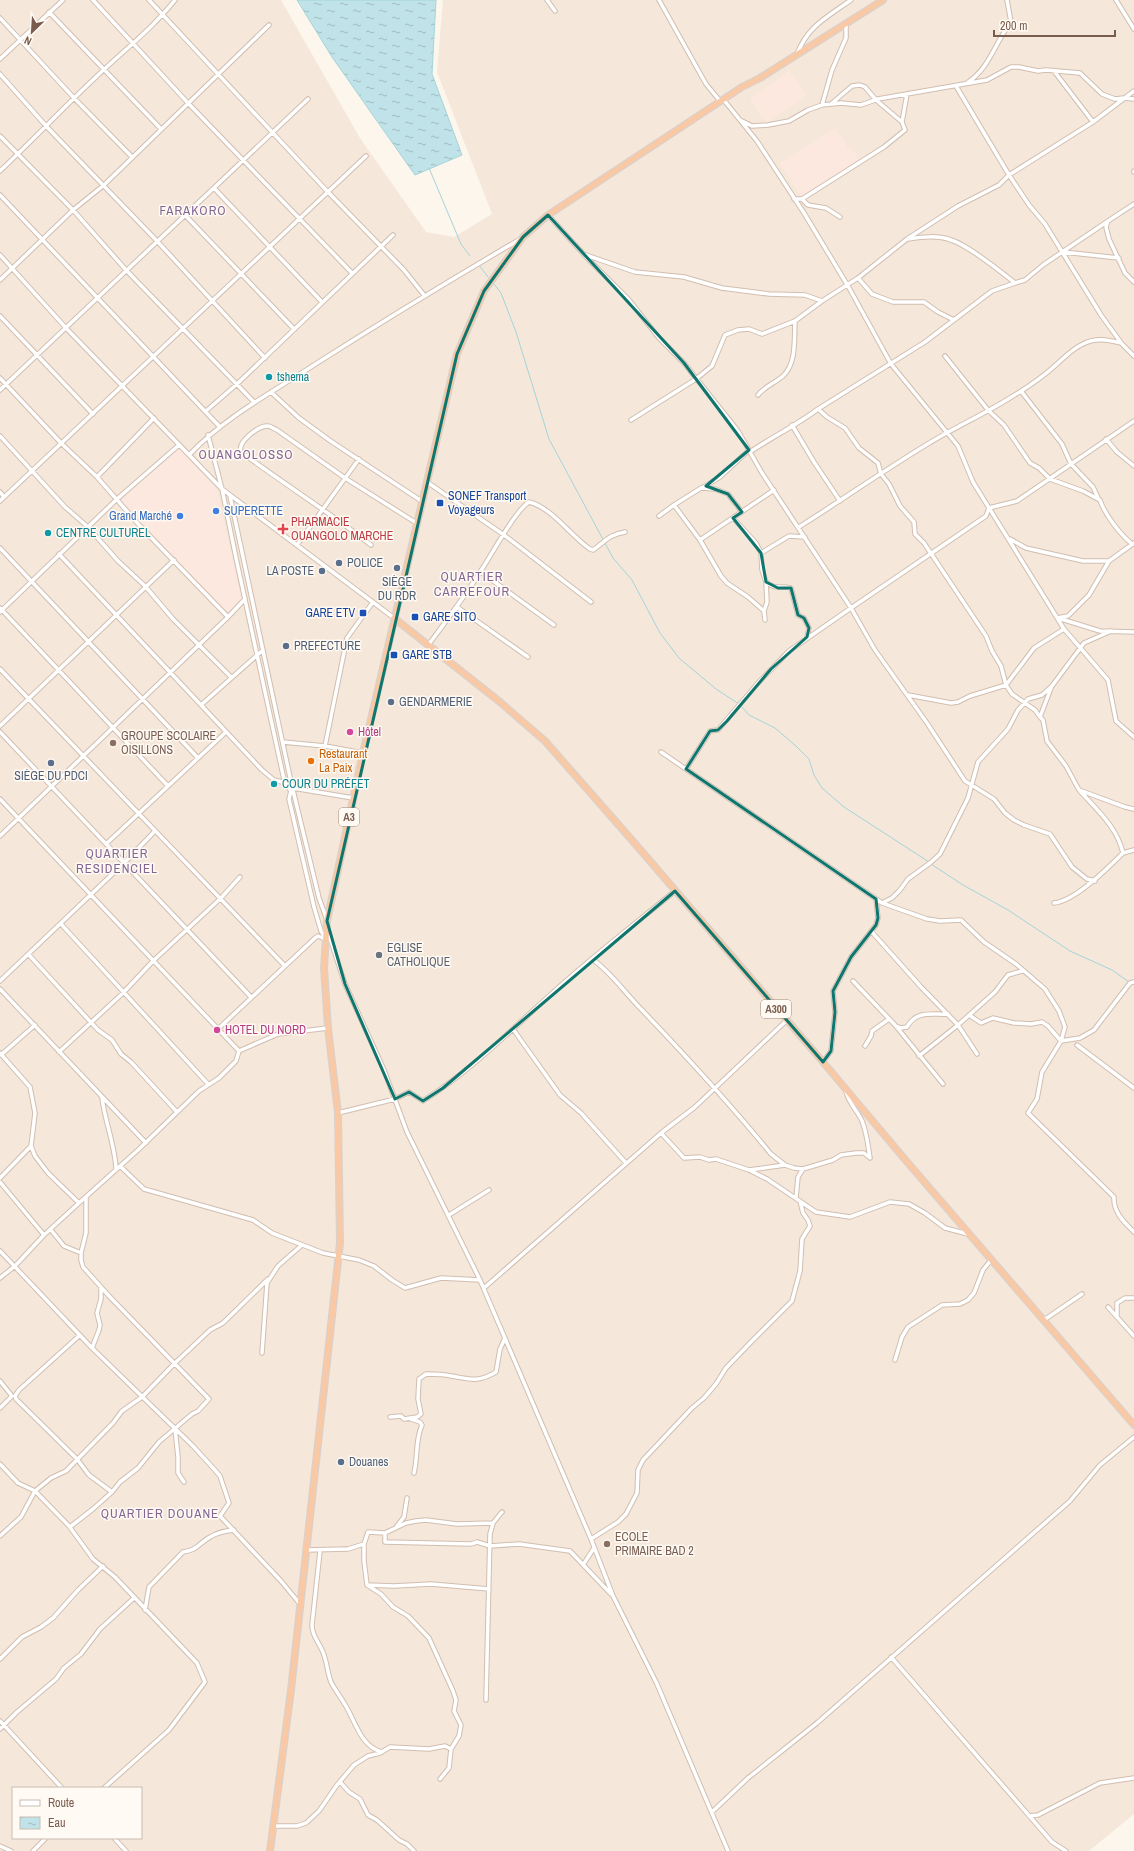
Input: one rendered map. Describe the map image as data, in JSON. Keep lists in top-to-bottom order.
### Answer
{
  "streets": {
    "highway": ["A3", "A300"]
  },
  "crossings": [
    ["A3", "A300"]
  ],
  "districts": [
    "FARAKORO",
    "OUANGOLOSSO",
    "QUARTIER CARREFOUR",
    "QUARTIER RESIDENCIEL",
    "QUARTIER DOUANE"
  ],
  "places": {
    "other": [
      "tshema",
      "SUPERETTE",
      "Grand Marché",
      "CENTRE CULTUREL",
      "POLICE",
      "SIÈGE DU RDR",
      "LA POSTE",
      "PREFECTURE",
      "GENDARMERIE",
      "Hôtel",
      "GROUPE SCOLAIRE OISILLONS",
      "Restaurant La Paix",
      "SIÈGE DU PDCI",
      "COUR DU PRÉFET",
      "EGLISE CATHOLIQUE",
      "HOTEL DU NORD",
      "Douanes",
      "ECOLE PRIMAIRE BAD 2"
    ],
    "transit": [
      "SONEF Transport Voyageurs",
      "GARE ETV",
      "GARE SITO",
      "GARE STB"
    ],
    "health": ["PHARMACIE OUANGOLO MARCHE"]
  },
  "legend": ["Route", "Eau"],
  "scale_bar": "200 m",
  "north": "bottom left"
}
